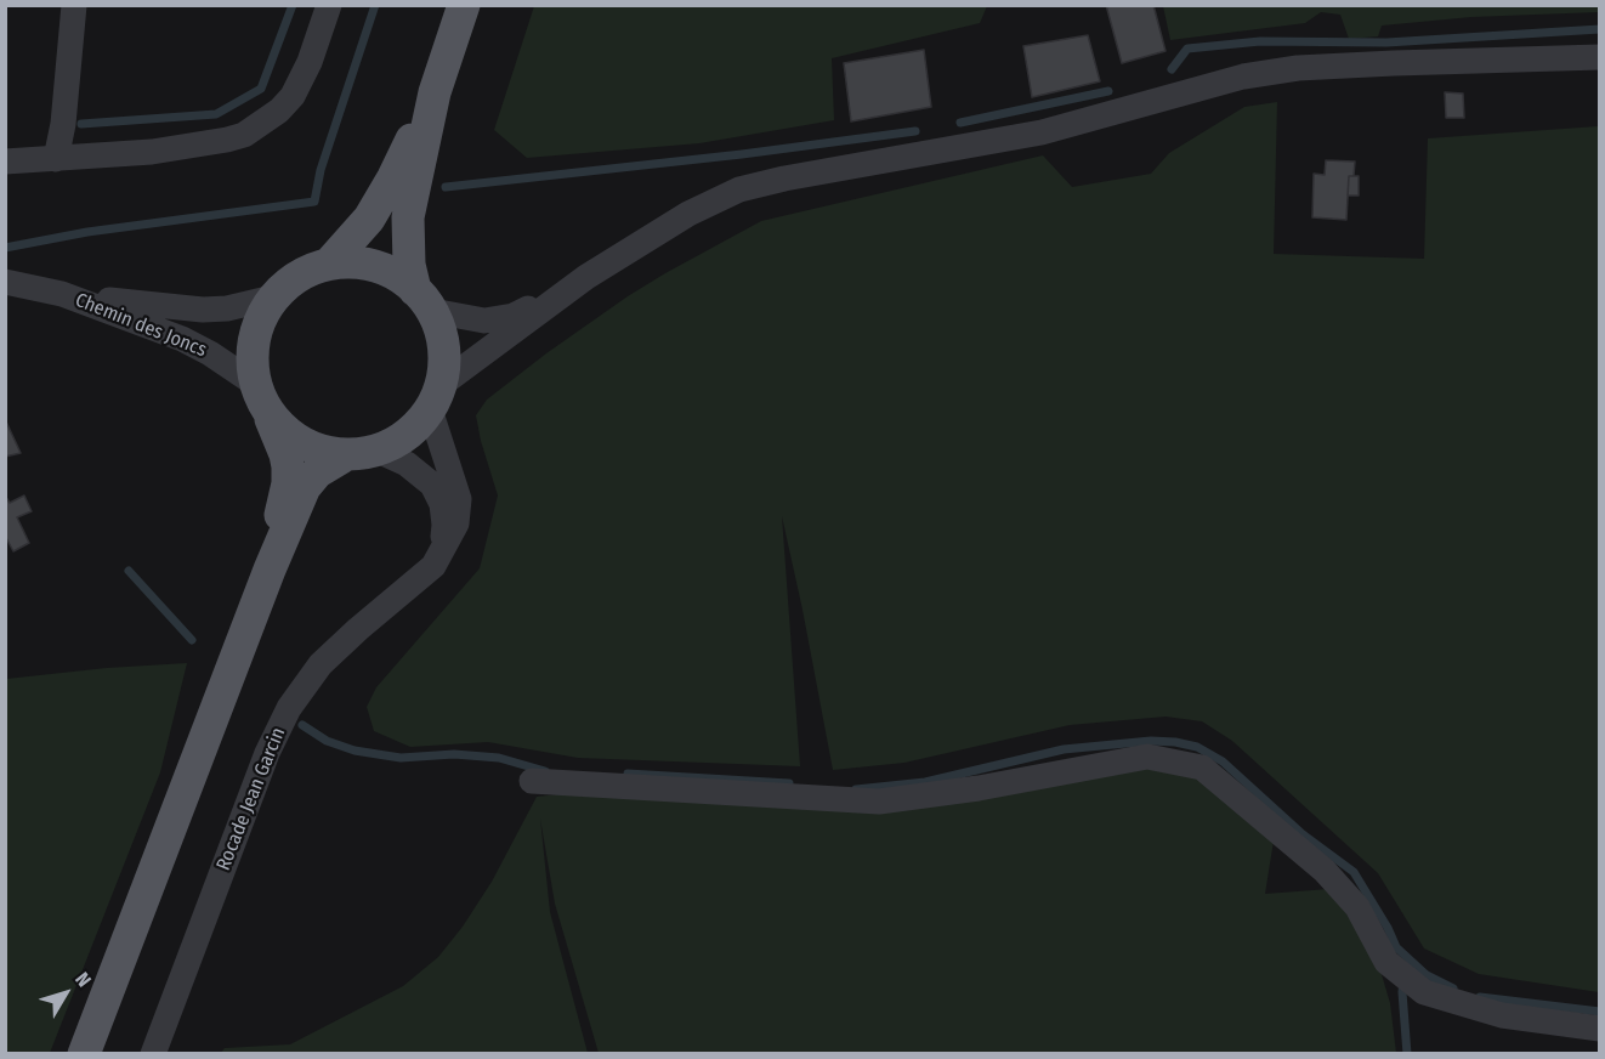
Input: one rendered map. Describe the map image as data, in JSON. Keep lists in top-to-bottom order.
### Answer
{
  "streets": {
    "street": ["Chemin des Joncs", "Rocade Jean Garcin"]
  },
  "crossings": [
    ["Chemin des Joncs", "Rocade Jean Garcin"]
  ],
  "north": "top right"
}
